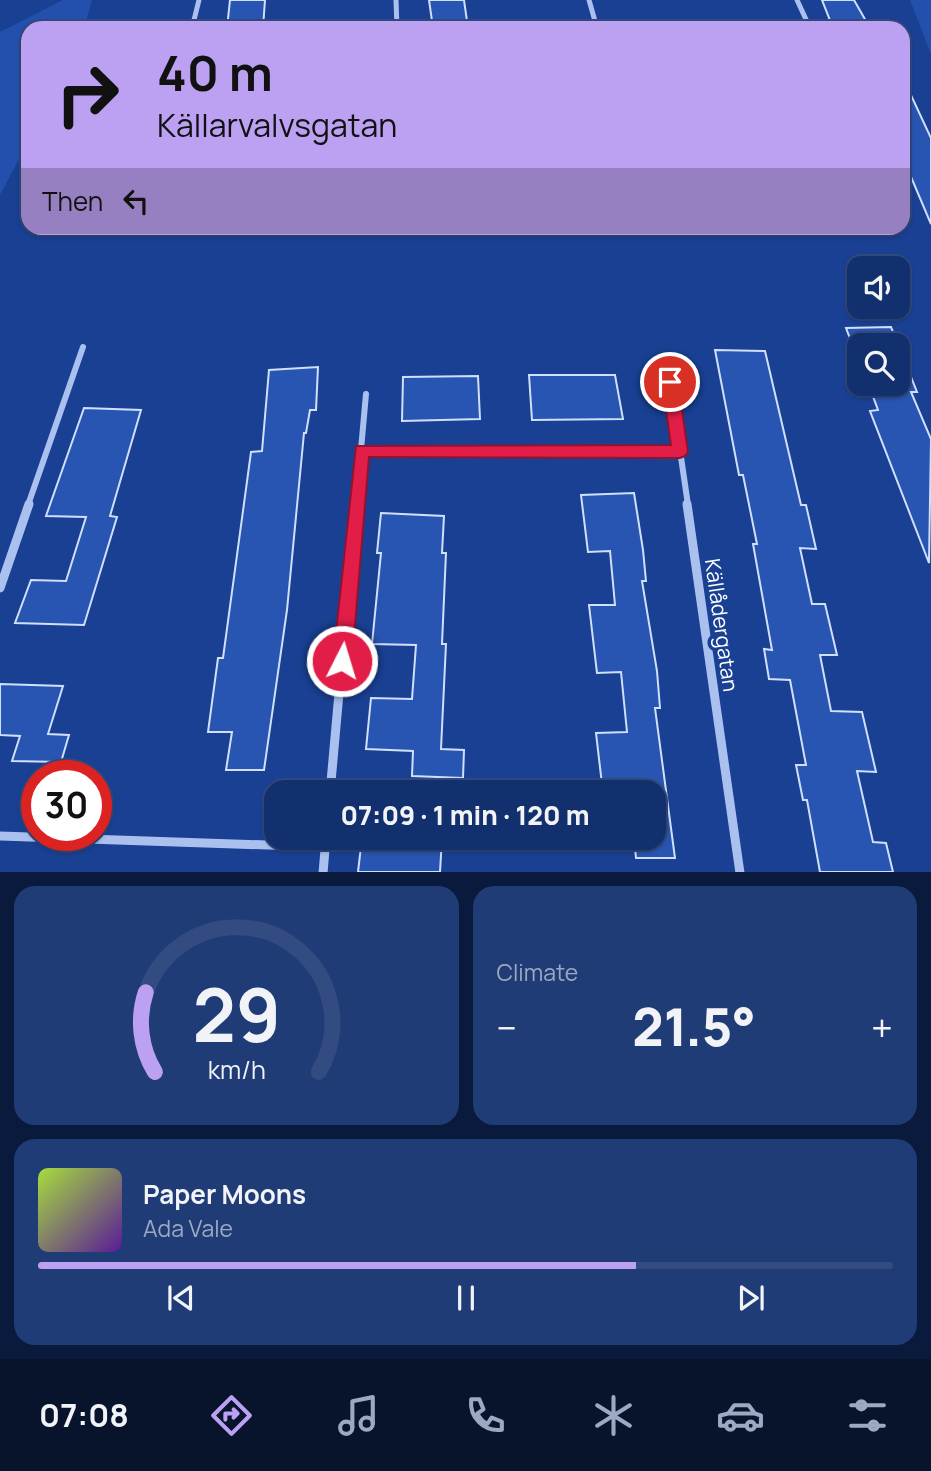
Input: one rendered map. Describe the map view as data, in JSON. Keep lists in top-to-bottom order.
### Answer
{
  "streets": {
    "street": ["Källådergatan"]
  },
  "page": {
    "turn": ["40 m", "Källarvalvsgatan"],
    "then": "Then",
    "limit": "30",
    "trip": "07:09 · 1 min · 120 m",
    "tile": "Climate",
    "heat": ["−", "21.5°", "+"],
    "song": ["Paper Moons", "Ada Vale"],
    "tabs": "07:08",
    "gauge": ["29", "km/h"]
  }
}
